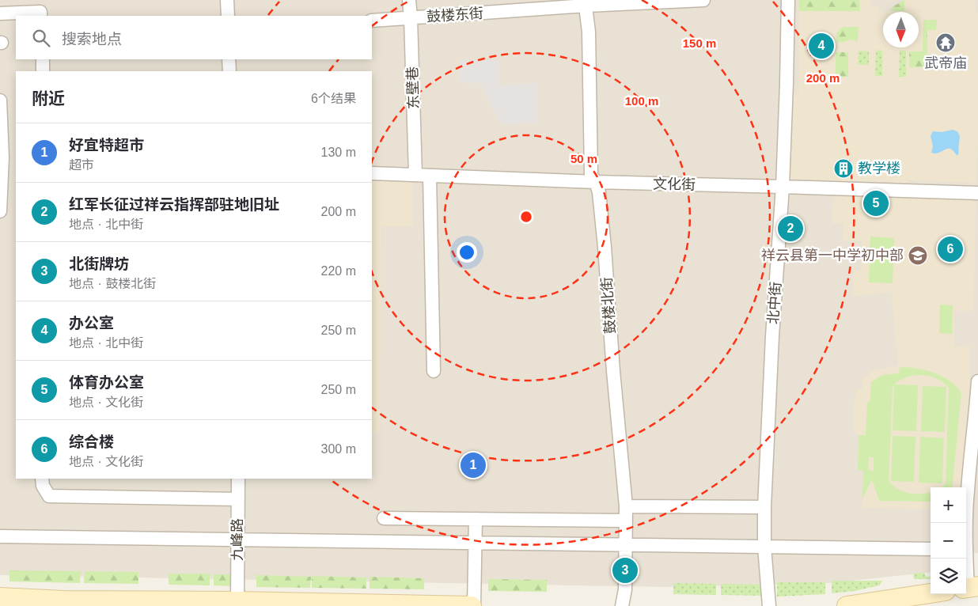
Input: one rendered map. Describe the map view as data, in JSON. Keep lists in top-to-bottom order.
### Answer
{
  "streets": {
    "street": [
      "鼓楼东街",
      "东壁巷",
      "文化街",
      "北中街",
      "鼓楼北街",
      "九峰路"
    ]
  },
  "crossings": [
    ["鼓楼东街", "东壁巷"],
    ["鼓楼东街", "鼓楼北街"],
    ["东壁巷", "文化街"],
    ["文化街", "北中街"],
    ["文化街", "鼓楼北街"]
  ],
  "places": {
    "temple": ["武帝庙"],
    "building": ["教学楼"],
    "school or university": ["祥云县第一中学初中部"]
  },
  "north": "bottom",
  "page": {
    "search": "搜索地点",
    "pins": [
      "4",
      "5",
      "2",
      "6",
      "1",
      "3"
    ],
    "heading": ["附近", "6个结果"],
    "list": [
      {
        "mark": "1",
        "name": "好宜特超市",
        "note": "超市",
        "value": "130 m"
      },
      {
        "mark": "2",
        "name": "红军长征过祥云指挥部驻地旧址",
        "note": "地点 · 北中街",
        "value": "200 m"
      },
      {
        "mark": "3",
        "name": "北街牌坊",
        "note": "地点 · 鼓楼北街",
        "value": "220 m"
      },
      {
        "mark": "4",
        "name": "办公室",
        "note": "地点 · 北中街",
        "value": "250 m"
      },
      {
        "mark": "5",
        "name": "体育办公室",
        "note": "地点 · 文化街",
        "value": "250 m"
      },
      {
        "mark": "6",
        "name": "综合楼",
        "note": "地点 · 文化街",
        "value": "300 m"
      }
    ],
    "map_buttons": ["+", "−"]
  },
  "rings": [
    "150 m",
    "200 m",
    "100 m",
    "50 m"
  ]
}
